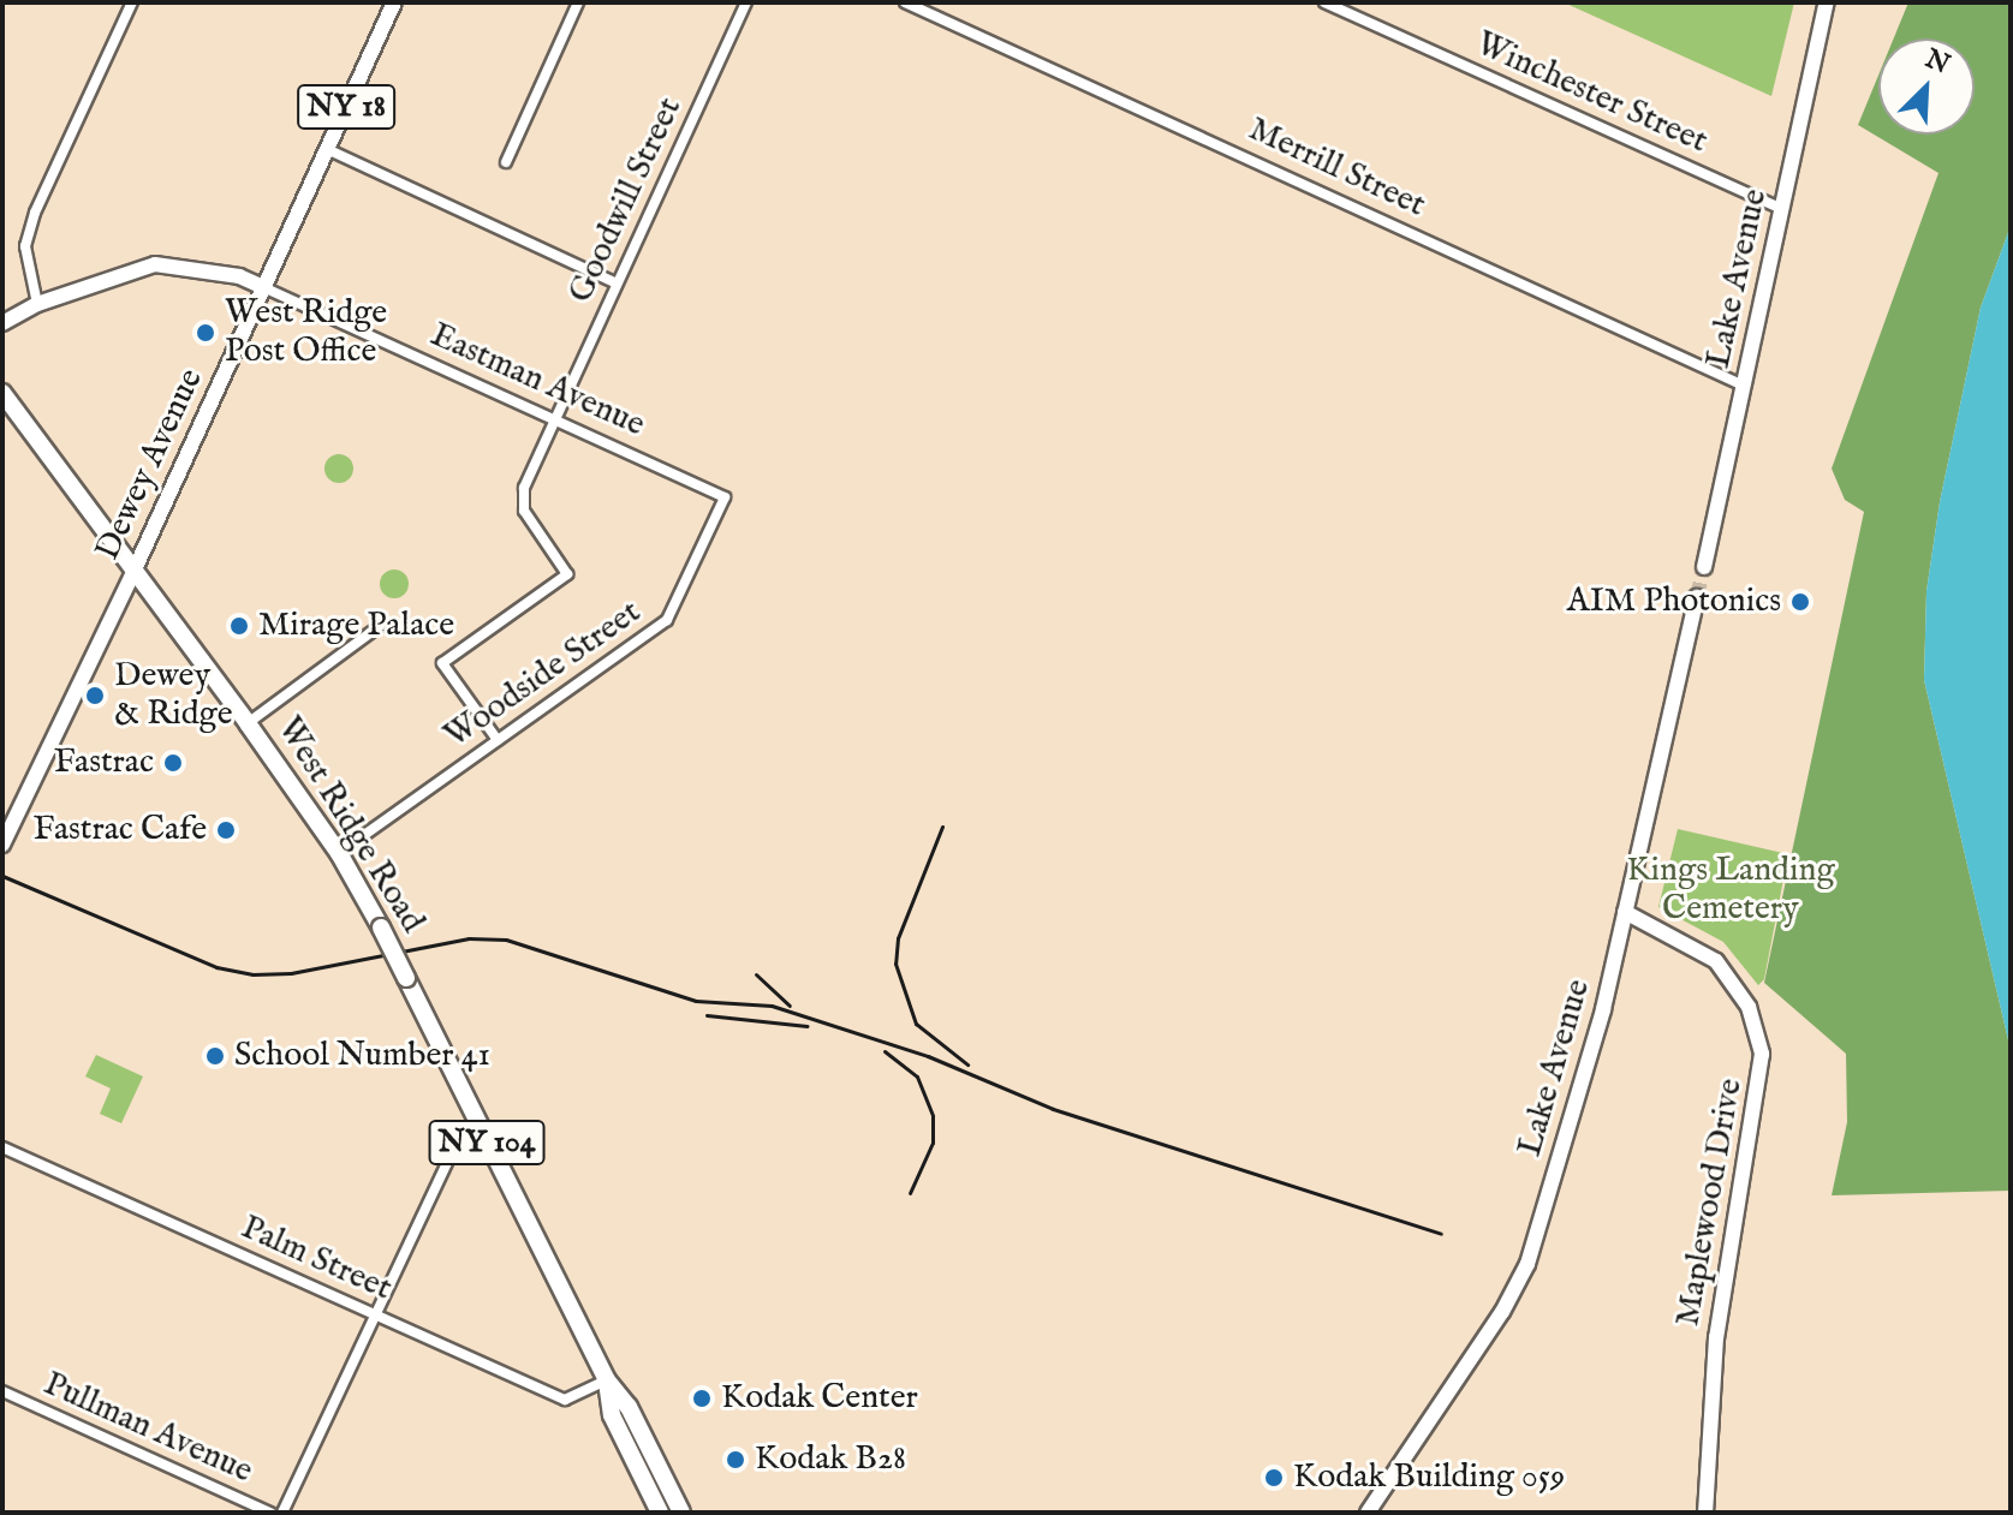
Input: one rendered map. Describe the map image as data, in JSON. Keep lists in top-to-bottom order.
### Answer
{
  "streets": {
    "highway": ["West Ridge Road", "NY 104"],
    "main road": [
      "NY 18",
      "Lake Avenue",
      "Eastman Avenue",
      "Dewey Avenue",
      "Maplewood Drive"
    ],
    "street": [
      "Winchester Street",
      "Merrill Street",
      "Goodwill Street",
      "Woodside Street",
      "Palm Street",
      "Pullman Avenue"
    ]
  },
  "crossings": [
    ["Winchester Street", "Lake Avenue"],
    ["Merrill Street", "Lake Avenue"],
    ["Goodwill Street", "Eastman Avenue"],
    ["Goodwill Street", "Woodside Street"],
    ["Lake Avenue", "Maplewood Drive"],
    ["Eastman Avenue", "Dewey Avenue"],
    ["Eastman Avenue", "Woodside Street"],
    ["Dewey Avenue", "West Ridge Road"],
    ["Woodside Street", "West Ridge Road"],
    ["West Ridge Road", "Palm Street"]
  ],
  "parks": ["Kings Landing Cemetery"],
  "places": [
    "West Ridge Post Office",
    "AIM Photonics",
    "Mirage Palace",
    "Dewey & Ridge",
    "Fastrac",
    "Fastrac Cafe",
    "School Number 41",
    "Kodak Center",
    "Kodak B28",
    "Kodak Building 059"
  ],
  "north": "top right"
}
